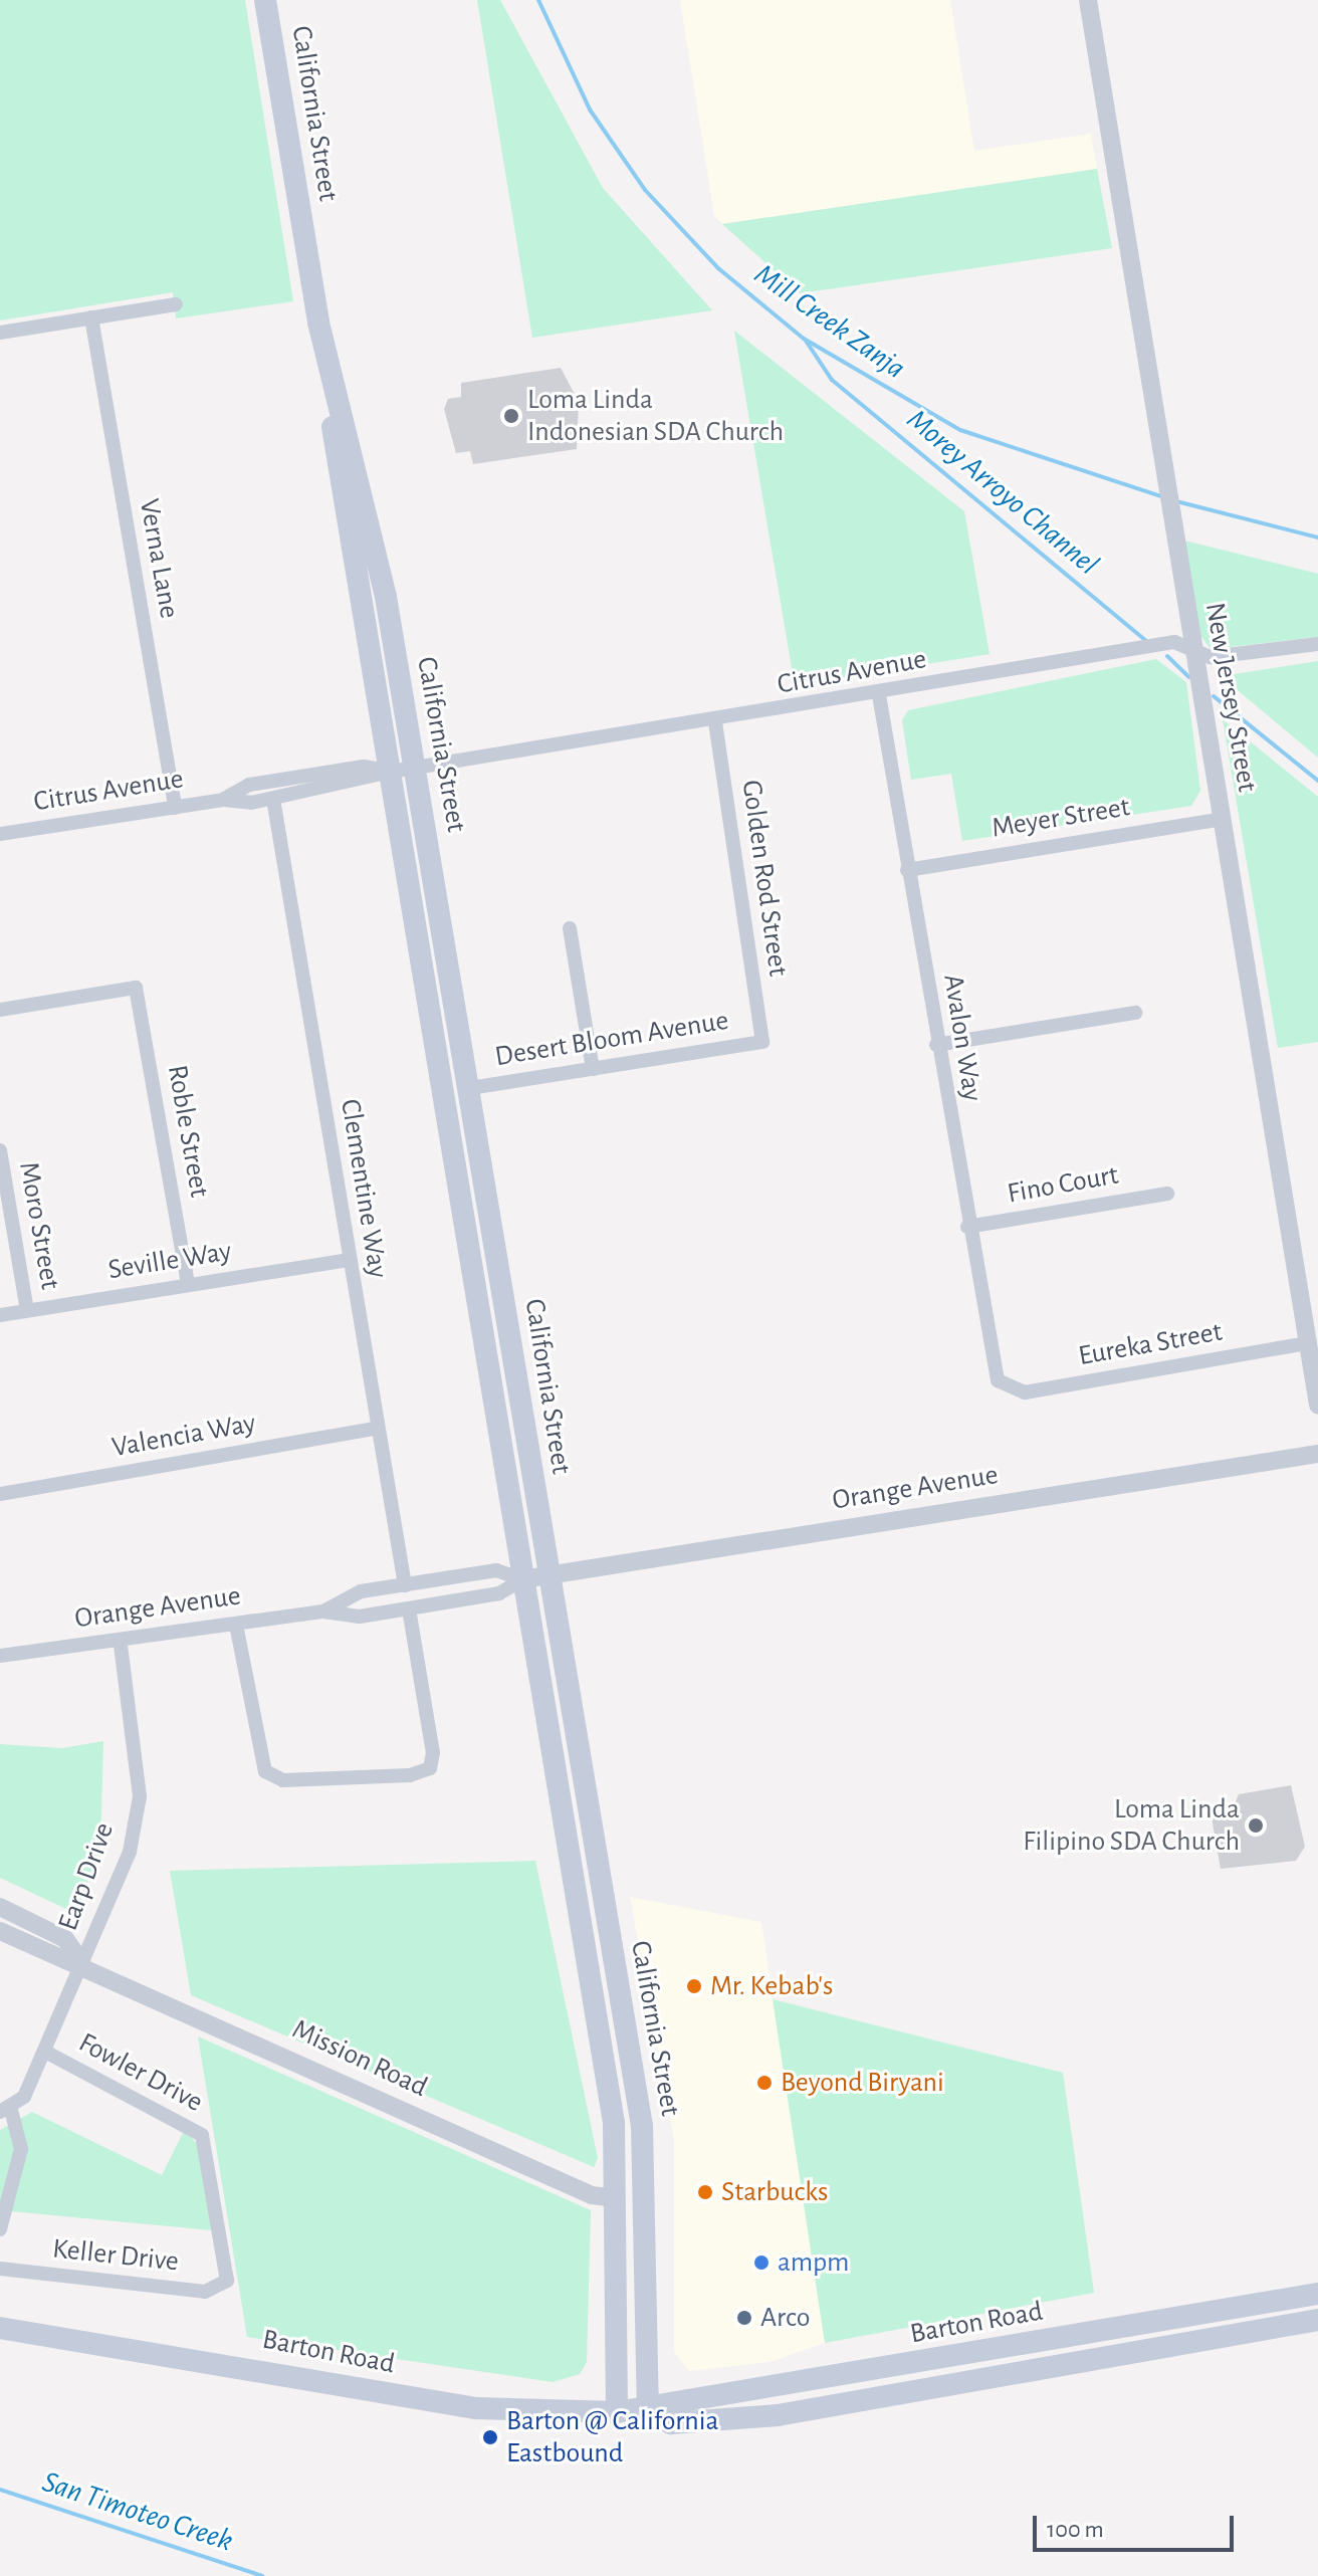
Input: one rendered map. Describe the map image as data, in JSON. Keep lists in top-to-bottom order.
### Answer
{
  "streets": {
    "main road": ["California Street", "Barton Road"],
    "street": [
      "Verna Lane",
      "Citrus Avenue",
      "New Jersey Street",
      "Meyer Street",
      "Golden Rod Street",
      "Avalon Way",
      "Desert Bloom Avenue",
      "Roble Street",
      "Fino Court",
      "Clementine Way",
      "Moro Street",
      "Seville Way",
      "Eureka Street",
      "Valencia Way",
      "Orange Avenue",
      "Earp Drive",
      "Mission Road",
      "Fowler Drive",
      "Keller Drive"
    ]
  },
  "crossings": [
    ["California Street", "Citrus Avenue"],
    ["California Street", "Desert Bloom Avenue"],
    ["California Street", "Orange Avenue"],
    ["California Street", "Mission Road"],
    ["California Street", "Barton Road"],
    ["Verna Lane", "Citrus Avenue"],
    ["Citrus Avenue", "New Jersey Street"],
    ["Citrus Avenue", "Golden Rod Street"],
    ["Citrus Avenue", "Avalon Way"],
    ["Citrus Avenue", "Clementine Way"],
    ["New Jersey Street", "Meyer Street"],
    ["New Jersey Street", "Eureka Street"],
    ["Meyer Street", "Avalon Way"],
    ["Golden Rod Street", "Desert Bloom Avenue"],
    ["Avalon Way", "Fino Court"],
    ["Avalon Way", "Eureka Street"],
    ["Roble Street", "Seville Way"],
    ["Clementine Way", "Seville Way"],
    ["Clementine Way", "Valencia Way"],
    ["Clementine Way", "Orange Avenue"],
    ["Moro Street", "Seville Way"],
    ["Orange Avenue", "Earp Drive"],
    ["Earp Drive", "Mission Road"],
    ["Earp Drive", "Fowler Drive"],
    ["Fowler Drive", "Keller Drive"]
  ],
  "water": ["Mill Creek Zanja", "Morey Arroyo Channel", "San Timoteo Creek"],
  "places": [
    "Loma Linda Indonesian SDA Church",
    "Loma Linda Filipino SDA Church",
    "Mr. Kebab's",
    "Beyond Biryani",
    "Starbucks",
    "ampm",
    "Arco",
    "Barton @ California Eastbound"
  ],
  "scale_bar": "100 m"
}
